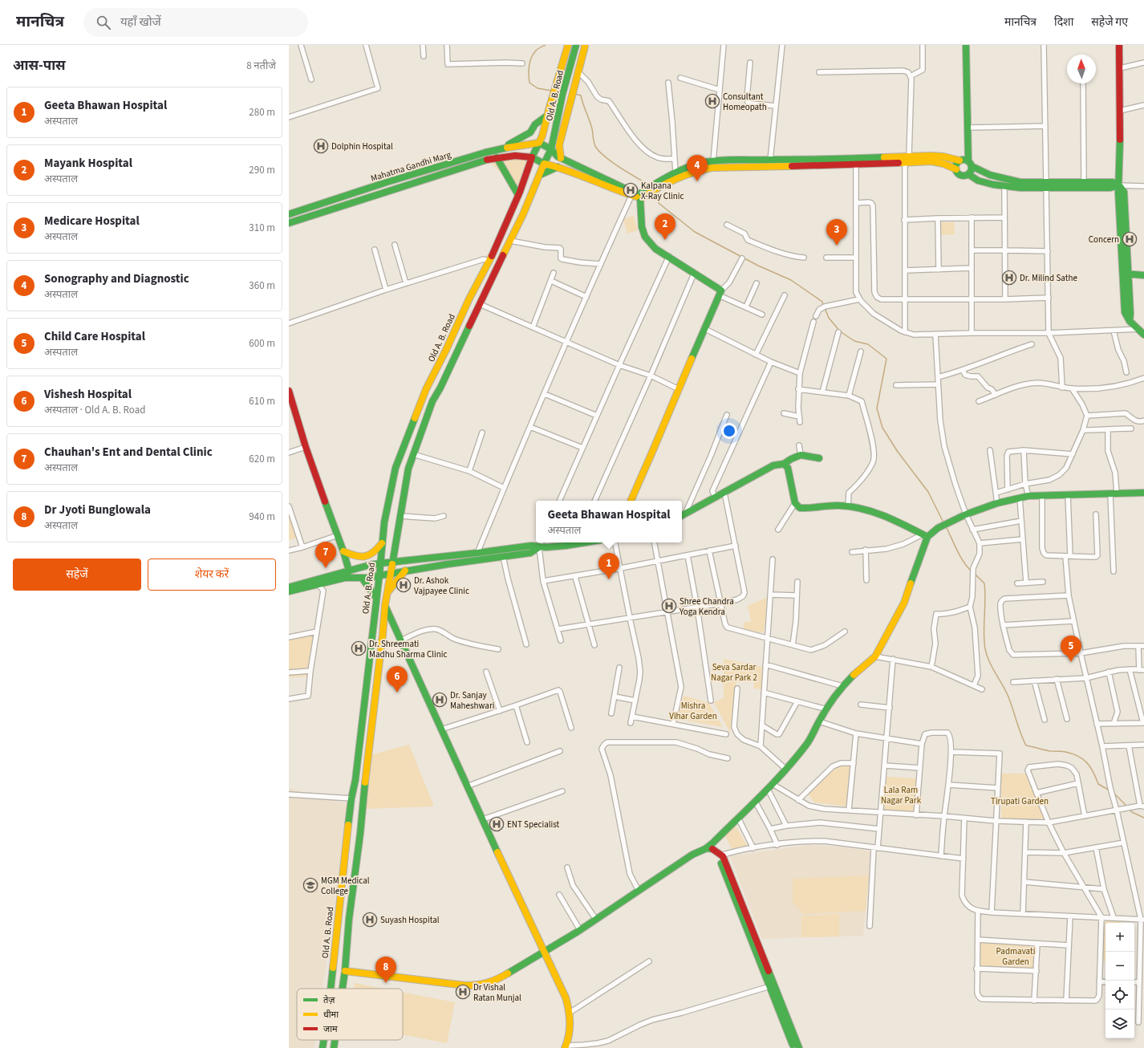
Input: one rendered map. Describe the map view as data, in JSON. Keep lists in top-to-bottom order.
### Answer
{
  "streets": {
    "main road": ["Old A. B. Road", "Mahatma Gandhi Marg"]
  },
  "crossings": [
    ["Old A. B. Road", "Mahatma Gandhi Marg"]
  ],
  "parks": [
    "Seva Sardar Nagar Park 2",
    "Mishra Vihar Garden",
    "Lala Ram Nagar Park",
    "Tirupati Garden",
    "Padmavati Garden"
  ],
  "places": {
    "hospital": [
      "Consultant Homeopath",
      "Dolphin Hospital",
      "Kalpana X-Ray Clinic",
      "Concern",
      "Dr. Milind Sathe",
      "Dr. Ashok Vajpayee Clinic",
      "Shree Chandra Yoga Kendra",
      "Dr. Shreemati Madhu Sharma Clinic",
      "Dr. Sanjay Maheshwari",
      "ENT Specialist",
      "Suyash Hospital",
      "Dr Vishal Ratan Munjal"
    ],
    "school or university": ["MGM Medical College"]
  },
  "legend": ["तेज़", "धीमा", "जाम"],
  "north": "top",
  "page": {
    "header": "मानचित्र",
    "search": "यहाँ खोजें",
    "nav": ["मानचित्र", "दिशा", "सहेजे गए"],
    "heading": ["आस-पास", "8 नतीजे"],
    "list": [
      {
        "mark": "1",
        "name": "Geeta Bhawan Hospital",
        "note": "अस्पताल",
        "value": "280 m"
      },
      {
        "mark": "2",
        "name": "Mayank Hospital",
        "note": "अस्पताल",
        "value": "290 m"
      },
      {
        "mark": "3",
        "name": "Medicare Hospital",
        "note": "अस्पताल",
        "value": "310 m"
      },
      {
        "mark": "4",
        "name": "Sonography and Diagnostic",
        "note": "अस्पताल",
        "value": "360 m"
      },
      {
        "mark": "5",
        "name": "Child Care Hospital",
        "note": "अस्पताल",
        "value": "600 m"
      },
      {
        "mark": "6",
        "name": "Vishesh Hospital",
        "note": "अस्पताल · Old A. B. Road",
        "value": "610 m"
      },
      {
        "mark": "7",
        "name": "Chauhan's Ent and Dental Clinic",
        "note": "अस्पताल",
        "value": "620 m"
      },
      {
        "mark": "8",
        "name": "Dr Jyoti Bunglowala",
        "note": "अस्पताल",
        "value": "940 m"
      }
    ],
    "pins": [
      "4",
      "2",
      "3",
      "7",
      "1",
      "5",
      "6",
      "8"
    ],
    "popup": ["Geeta Bhawan Hospital", "अस्पताल"],
    "buttons": ["सहेजें", "शेयर करें"],
    "map_buttons": ["+", "−"]
  }
}
